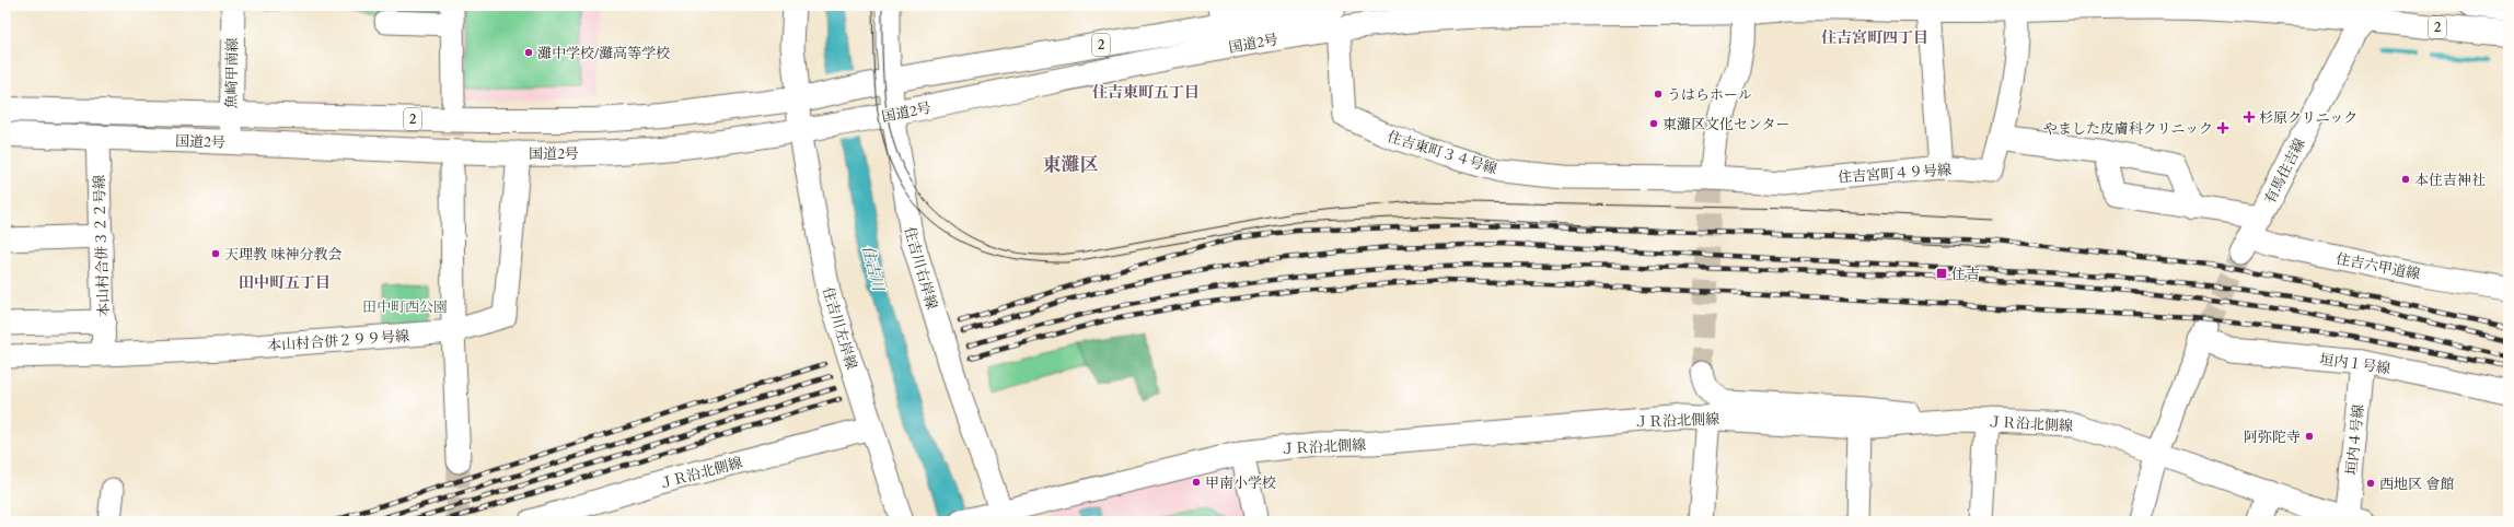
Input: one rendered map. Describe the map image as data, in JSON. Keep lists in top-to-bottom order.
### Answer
{
  "streets": {
    "highway": ["2", "国道2号"],
    "street": [
      "魚崎甲南線",
      "住吉東町３４号線",
      "有馬住吉線",
      "住吉宮町４９号線",
      "本山村合併３２２号線",
      "住吉六甲道線",
      "住吉川右岸線",
      "住吉川左岸線",
      "本山村合併２９９号線",
      "垣内１号線",
      "ＪＲ沿北側線",
      "垣内４号線"
    ]
  },
  "crossings": [
    ["国道2号", "魚崎甲南線"],
    ["国道2号", "住吉東町３４号線"],
    ["国道2号", "有馬住吉線"],
    ["国道2号", "本山村合併３２２号線"],
    ["国道2号", "住吉川右岸線"],
    ["国道2号", "住吉川左岸線"],
    ["国道2号", "本山村合併２９９号線"],
    ["住吉東町３４号線", "住吉宮町４９号線"],
    ["有馬住吉線", "住吉六甲道線"],
    ["本山村合併３２２号線", "本山村合併２９９号線"],
    ["住吉川右岸線", "ＪＲ沿北側線"],
    ["住吉川左岸線", "ＪＲ沿北側線"],
    ["垣内１号線", "ＪＲ沿北側線"],
    ["垣内１号線", "垣内４号線"],
    ["ＪＲ沿北側線", "垣内４号線"]
  ],
  "districts": [
    "住吉宮町四丁目",
    "住吉東町五丁目",
    "東灘区",
    "田中町五丁目"
  ],
  "water": ["住吉川"],
  "parks": ["田中町西公園"],
  "places": {
    "other": [
      "灘中学校/灘高等学校",
      "うはらホール",
      "東灘区文化センター",
      "本住吉神社",
      "天理教 味神分教会",
      "阿弥陀寺",
      "甲南小学校",
      "西地区 會館"
    ],
    "health": ["杉原クリニック", "やました皮膚科クリニック"],
    "transit": ["住吉"]
  }
}
